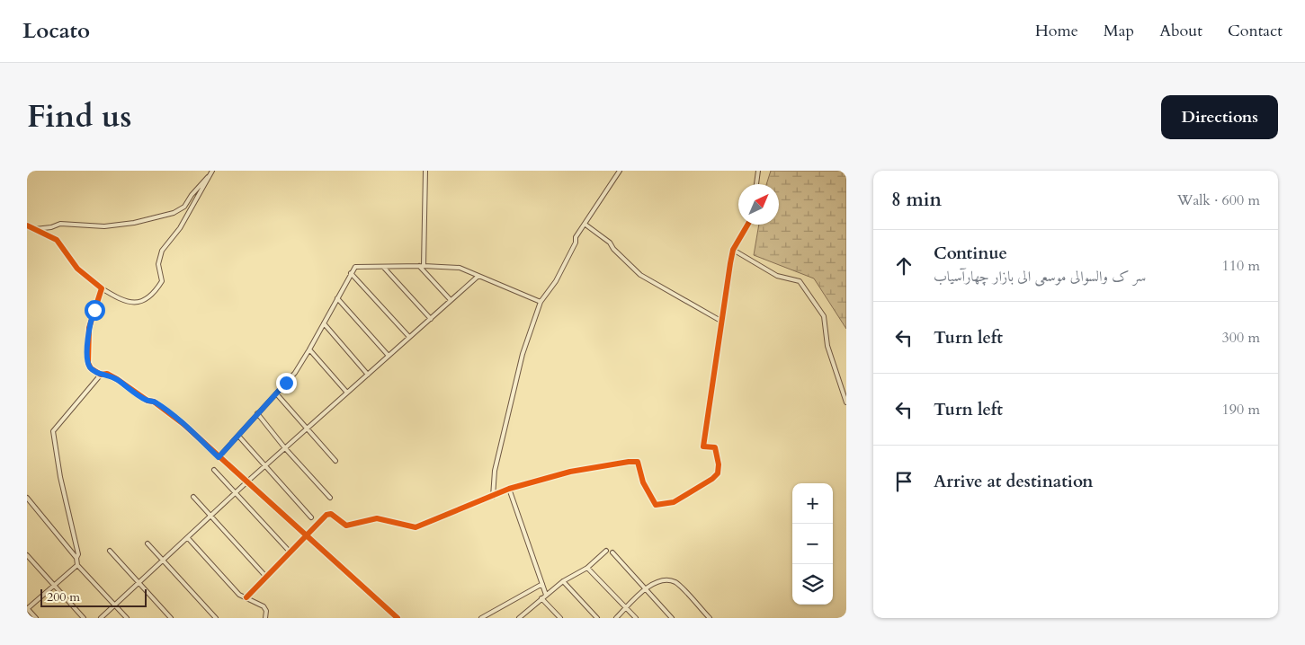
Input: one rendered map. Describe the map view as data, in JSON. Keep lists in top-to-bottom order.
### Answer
{
  "scale_bar": "200 m",
  "north": "top right",
  "page": {
    "header": "Locato",
    "nav": [
      "Home",
      "Map",
      "About",
      "Contact"
    ],
    "title": "Find us",
    "buttons": "Directions",
    "heading": ["8 min", "Walk · 600 m"],
    "list": [
      ["Continue", "سر ک والسوالی موسعی الی بازار چهارآسیاب", "110 m"],
      ["Turn left", "300 m"],
      ["Turn left", "190 m"],
      "Arrive at destination"
    ],
    "map_buttons": ["+", "−"],
    "scale": "200 m"
  }
}
